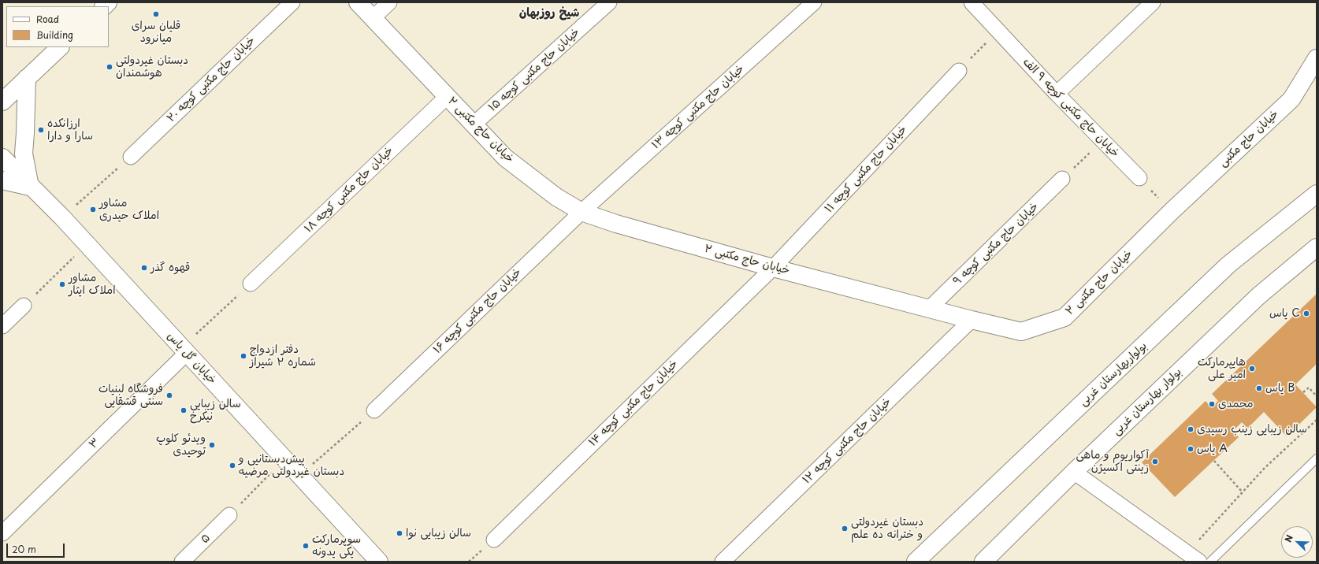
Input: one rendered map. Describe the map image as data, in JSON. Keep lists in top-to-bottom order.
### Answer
{
  "streets": {
    "street": [
      "خیابان حاج مکتبی کوچه ۱۵",
      "خیابان حاج مکتبی کوچه ۲۰",
      "خیابان حاج مکتبی کوچه ۱۳",
      "خیابان حاج مکتبی کوچه ۹ الف",
      "خیابان حاج مکتبی ۲",
      "خیابان حاج مکتبی",
      "خیابان حاج مکتبی کوچه ۱۱",
      "خیابان حاج مکتبی کوچه ۱۸",
      "خیابان حاج مکتبی کوچه ۹",
      "خیابان حاج مکتبی کوچه ۱۶",
      "خیابان گل یاس",
      "بولواربهارستان غربی",
      "بولوار بهارستان غربی",
      "خیابان حاج مکتبی کوچه ۱۴",
      "خیابان حاج مکتبی کوچه ۱۲",
      "۳",
      "۵"
    ]
  },
  "crossings": [
    ["خیابان حاج مکتبی کوچه ۱۵", "خیابان حاج مکتبی ۲"],
    ["خیابان حاج مکتبی کوچه ۱۳", "خیابان حاج مکتبی ۲"],
    ["خیابان حاج مکتبی کوچه ۱۳", "خیابان حاج مکتبی کوچه ۱۶"],
    ["خیابان حاج مکتبی ۲", "خیابان حاج مکتبی"],
    ["خیابان حاج مکتبی ۲", "خیابان حاج مکتبی کوچه ۱۱"],
    ["خیابان حاج مکتبی ۲", "خیابان حاج مکتبی کوچه ۱۸"],
    ["خیابان حاج مکتبی ۲", "خیابان حاج مکتبی کوچه ۹"],
    ["خیابان حاج مکتبی ۲", "خیابان حاج مکتبی کوچه ۱۶"],
    ["خیابان حاج مکتبی ۲", "خیابان حاج مکتبی کوچه ۱۴"],
    ["خیابان حاج مکتبی ۲", "خیابان حاج مکتبی کوچه ۱۲"],
    ["خیابان حاج مکتبی کوچه ۱۱", "خیابان حاج مکتبی کوچه ۱۴"],
    ["خیابان گل یاس", "۳"]
  ],
  "districts": ["شیخ روزبهان"],
  "places": [
    "قلیان سرای میانرود",
    "دبستان غیردولتی هوشمندان",
    "ارزانکده سارا و دارا",
    "مشاور املاک حیدری",
    "قهوه گذر",
    "مشاور املاک ایثار",
    "یاس C",
    "دفتر ازدواج شماره ۲ شیراز",
    "هایپرمارکت امیر علی",
    "یاس B",
    "فروشگاه لبنیات سنتی قشقایی",
    "محمدی",
    "سالن زیبایی نیکرخ",
    "سالن زیبایی زینب رسیدی",
    "ویدئو کلوپ توحیدی",
    "یاس A",
    "آکواریوم و ماهی زینتی اکسیژن",
    "پیش‌دبستانیی و دبستان غیردولتی مرضیه",
    "دبستان غیردولتی و خترانه ده علم",
    "سالن زیبایی نوا",
    "سوپرمارکت یکی یدونه"
  ],
  "legend": ["Road", "Building"],
  "scale_bar": "20 m",
  "north": "top left"
}
